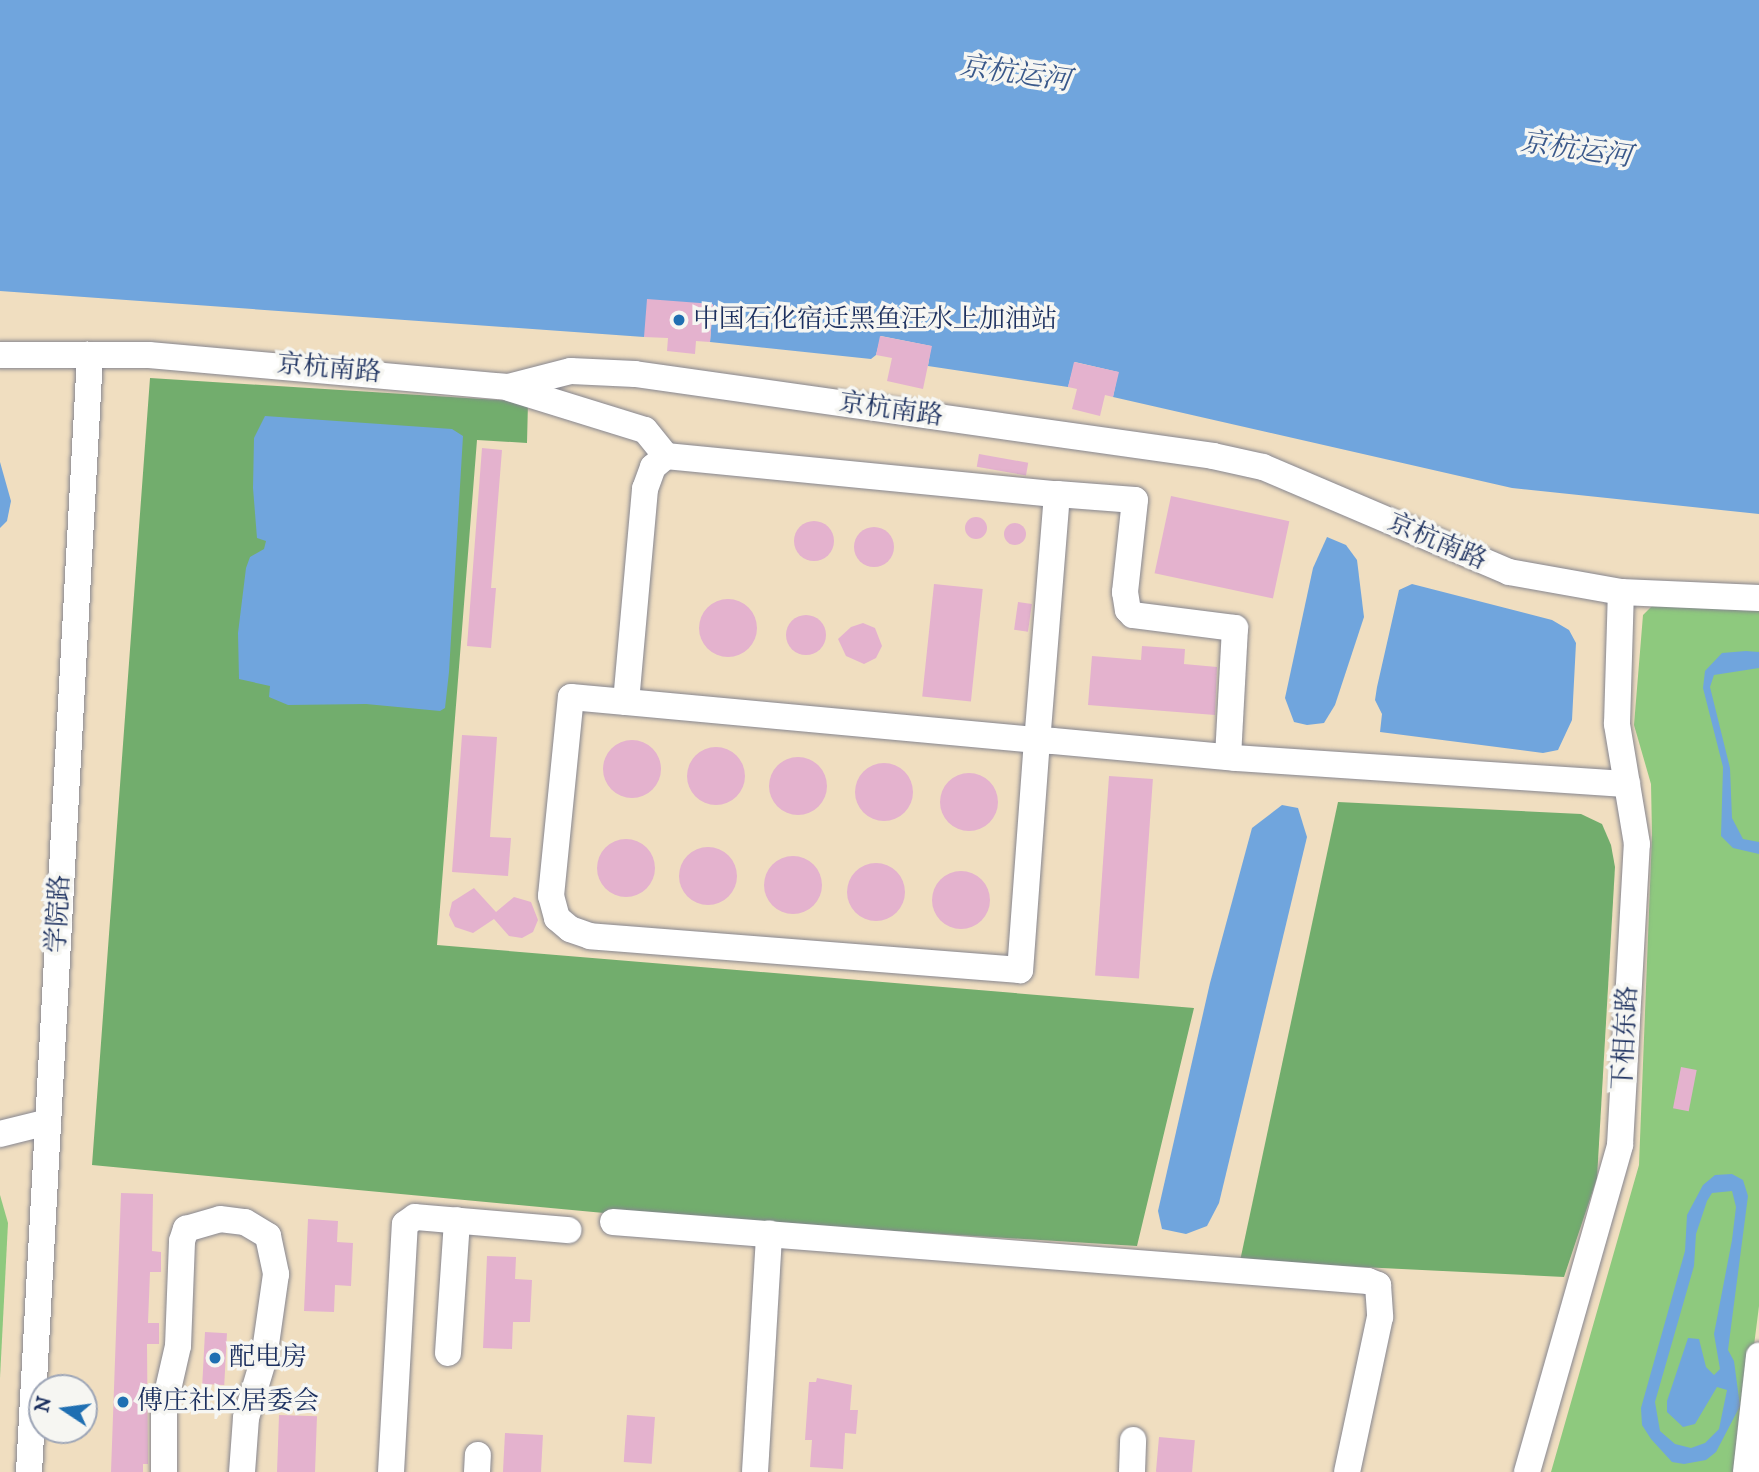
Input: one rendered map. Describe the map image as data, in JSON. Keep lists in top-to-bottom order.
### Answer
{
  "streets": {
    "street": ["京杭南路", "学院路", "下相东路"]
  },
  "crossings": [
    ["京杭南路", "学院路"],
    ["京杭南路", "下相东路"]
  ],
  "water": ["京杭运河"],
  "places": ["中国石化宿迁黑鱼汪水上加油站", "配电房", "傅庄社区居委会"],
  "north": "left"
}
